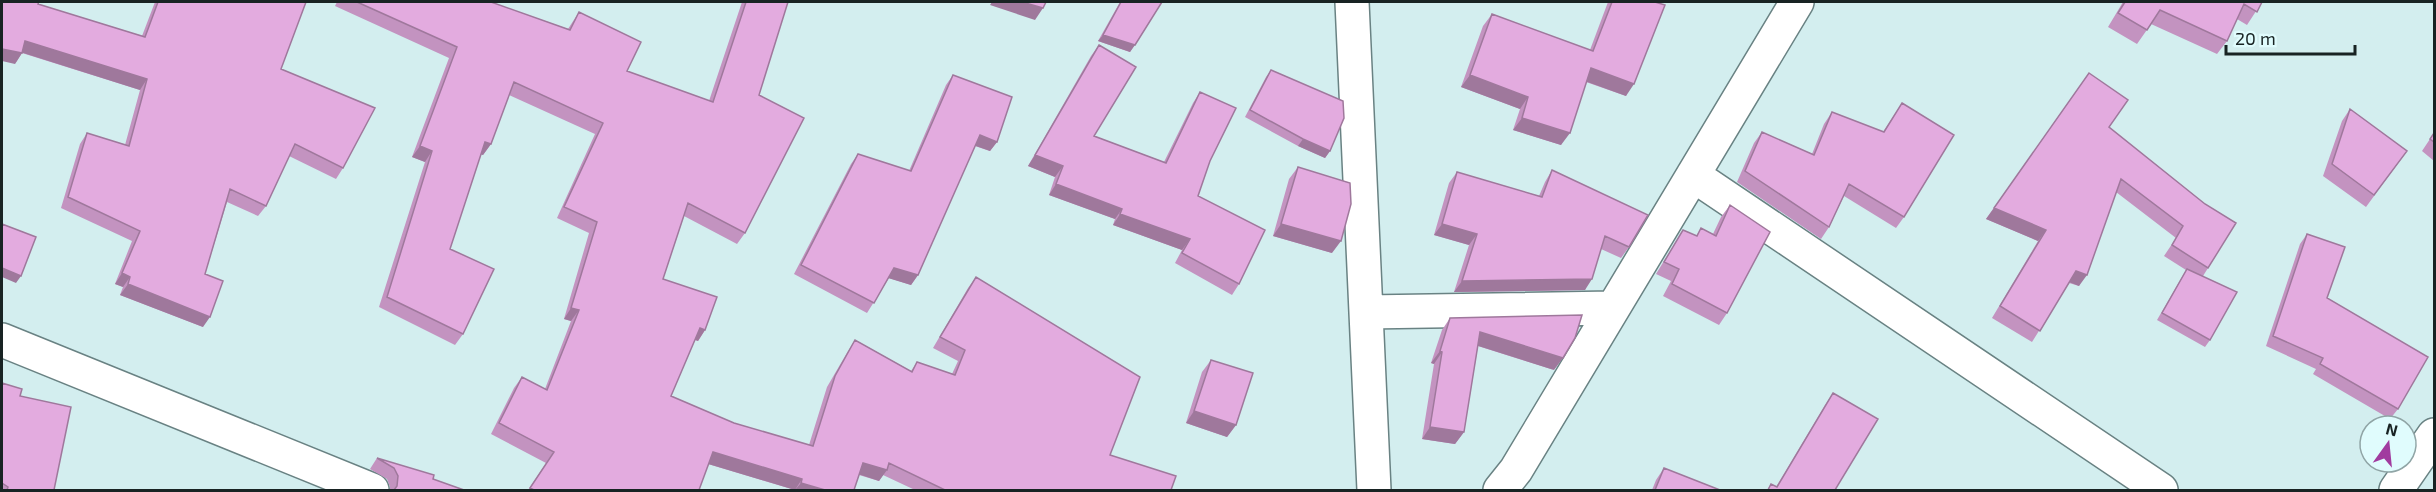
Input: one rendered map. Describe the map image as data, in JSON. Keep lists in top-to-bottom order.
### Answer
{
  "scale_bar": "20 m",
  "north": "top"
}
